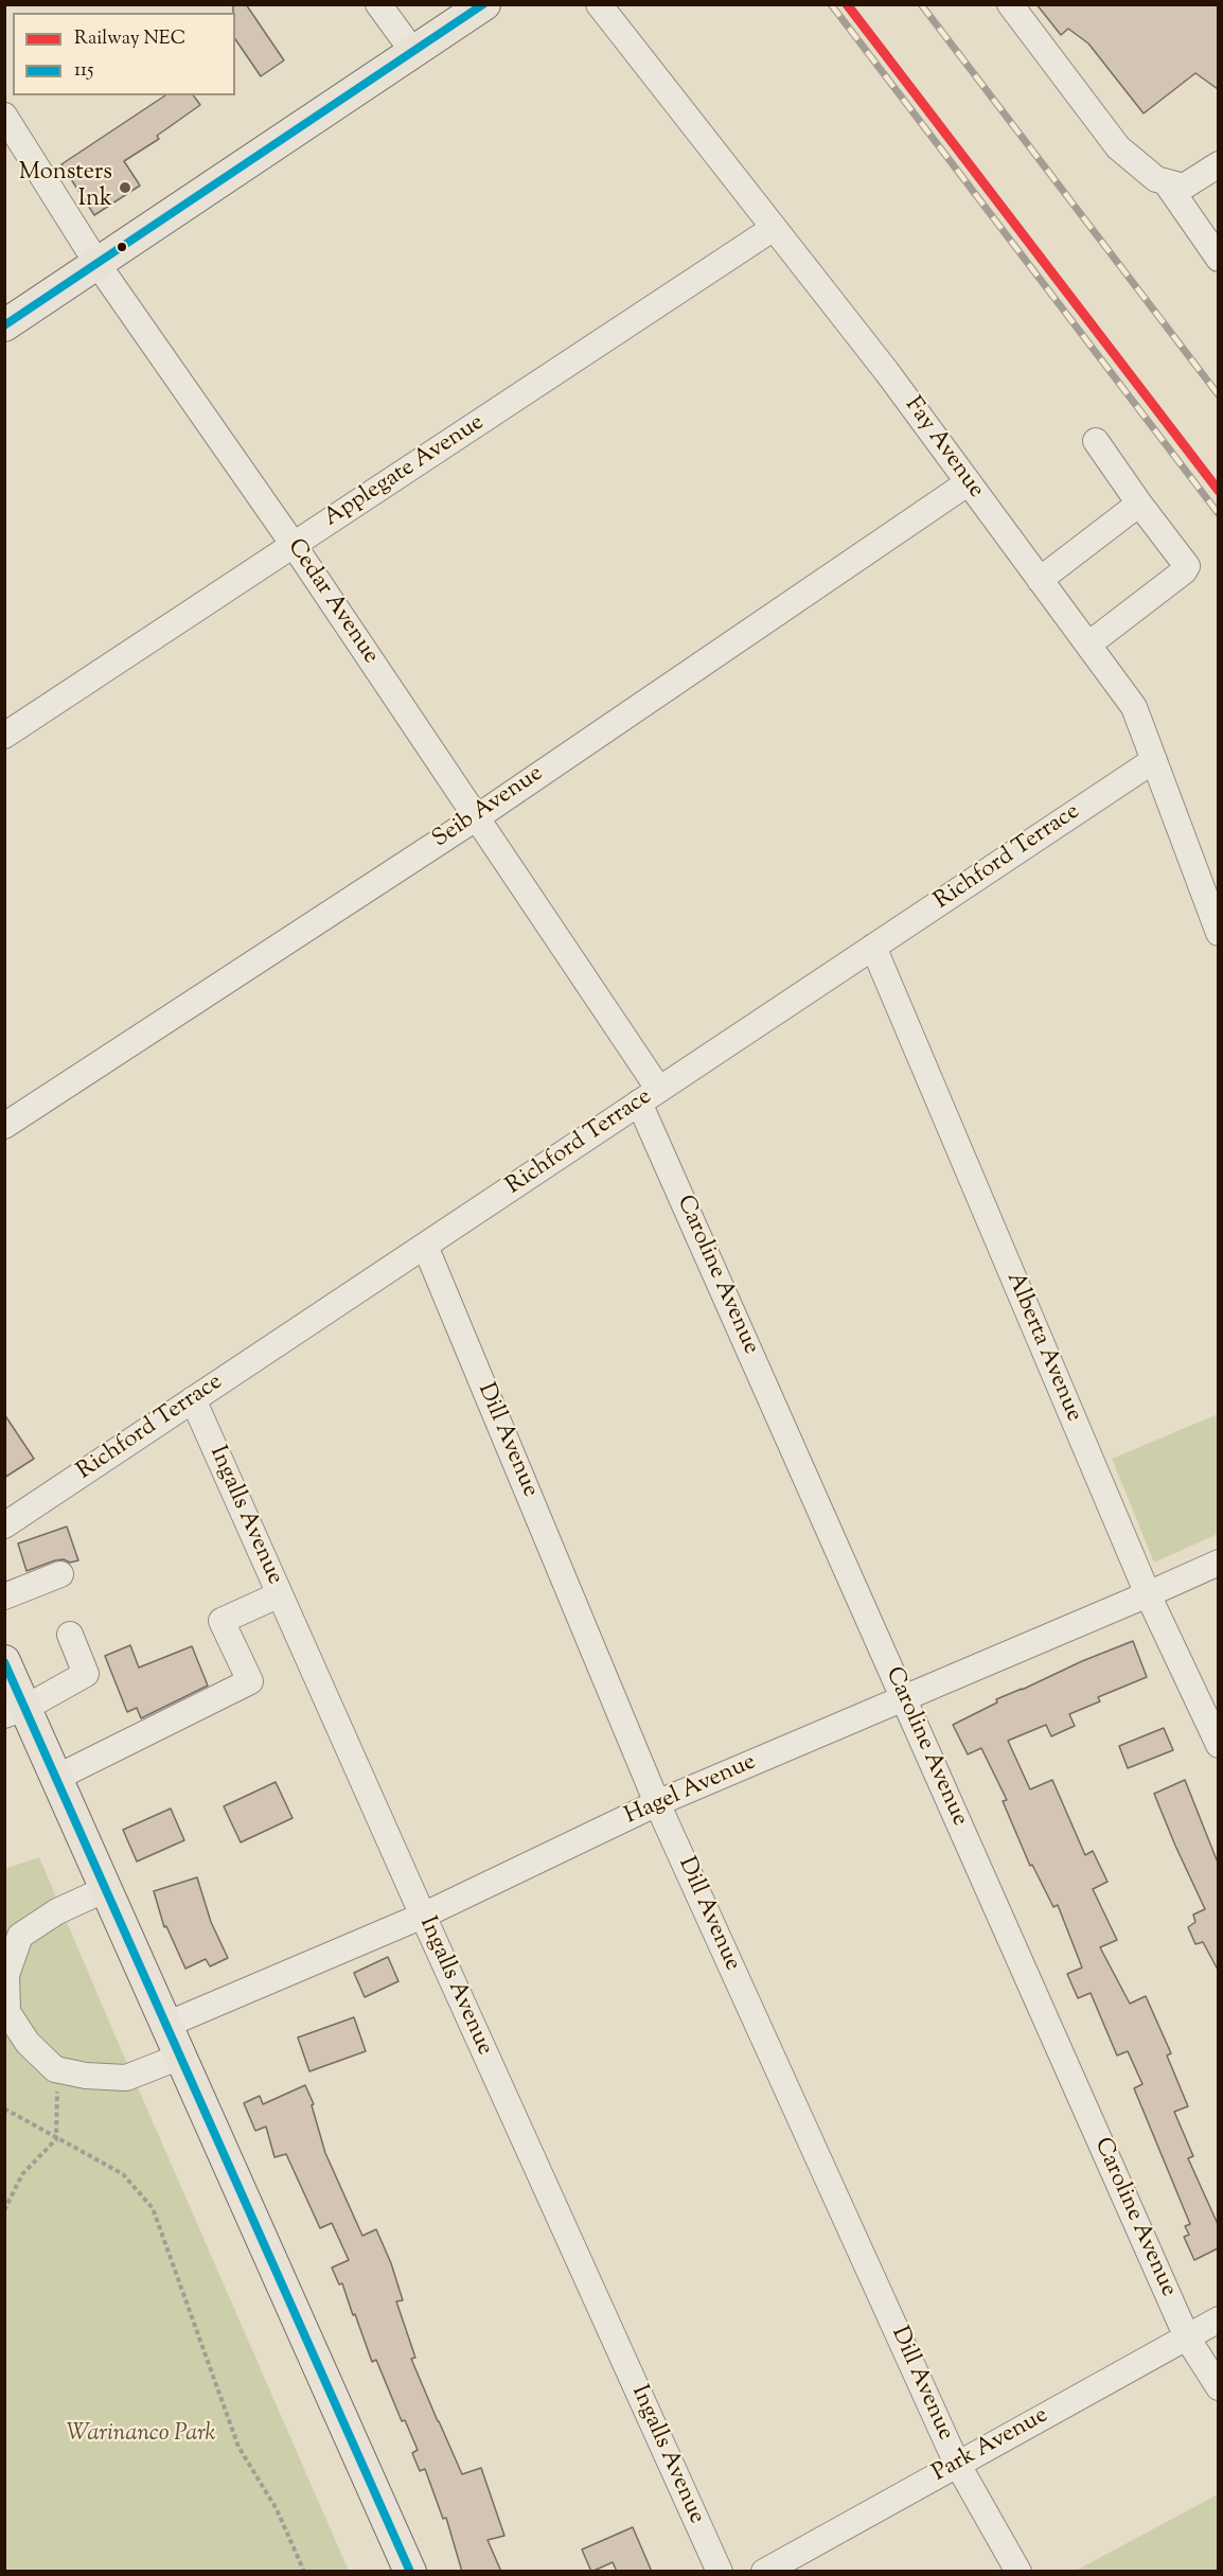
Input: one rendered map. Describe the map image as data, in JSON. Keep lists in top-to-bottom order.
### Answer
{
  "streets": {
    "street": [
      "Fay Avenue",
      "Applegate Avenue",
      "Cedar Avenue",
      "Seib Avenue",
      "Richford Terrace",
      "Caroline Avenue",
      "Alberta Avenue",
      "Dill Avenue",
      "Ingalls Avenue",
      "Hagel Avenue",
      "Park Avenue"
    ]
  },
  "crossings": [
    ["Fay Avenue", "Applegate Avenue"],
    ["Fay Avenue", "Seib Avenue"],
    ["Fay Avenue", "Richford Terrace"],
    ["Applegate Avenue", "Cedar Avenue"],
    ["Cedar Avenue", "Seib Avenue"],
    ["Cedar Avenue", "Richford Terrace"],
    ["Cedar Avenue", "Caroline Avenue"],
    ["Richford Terrace", "Caroline Avenue"],
    ["Richford Terrace", "Alberta Avenue"],
    ["Richford Terrace", "Dill Avenue"],
    ["Richford Terrace", "Ingalls Avenue"],
    ["Caroline Avenue", "Hagel Avenue"],
    ["Caroline Avenue", "Park Avenue"],
    ["Alberta Avenue", "Hagel Avenue"],
    ["Dill Avenue", "Hagel Avenue"],
    ["Dill Avenue", "Park Avenue"],
    ["Ingalls Avenue", "Hagel Avenue"]
  ],
  "parks": ["Warinanco Park"],
  "places": ["Monsters Ink"],
  "lines": ["rail line NEC", "transit line 115"],
  "legend": ["Railway NEC", "115"]
}
